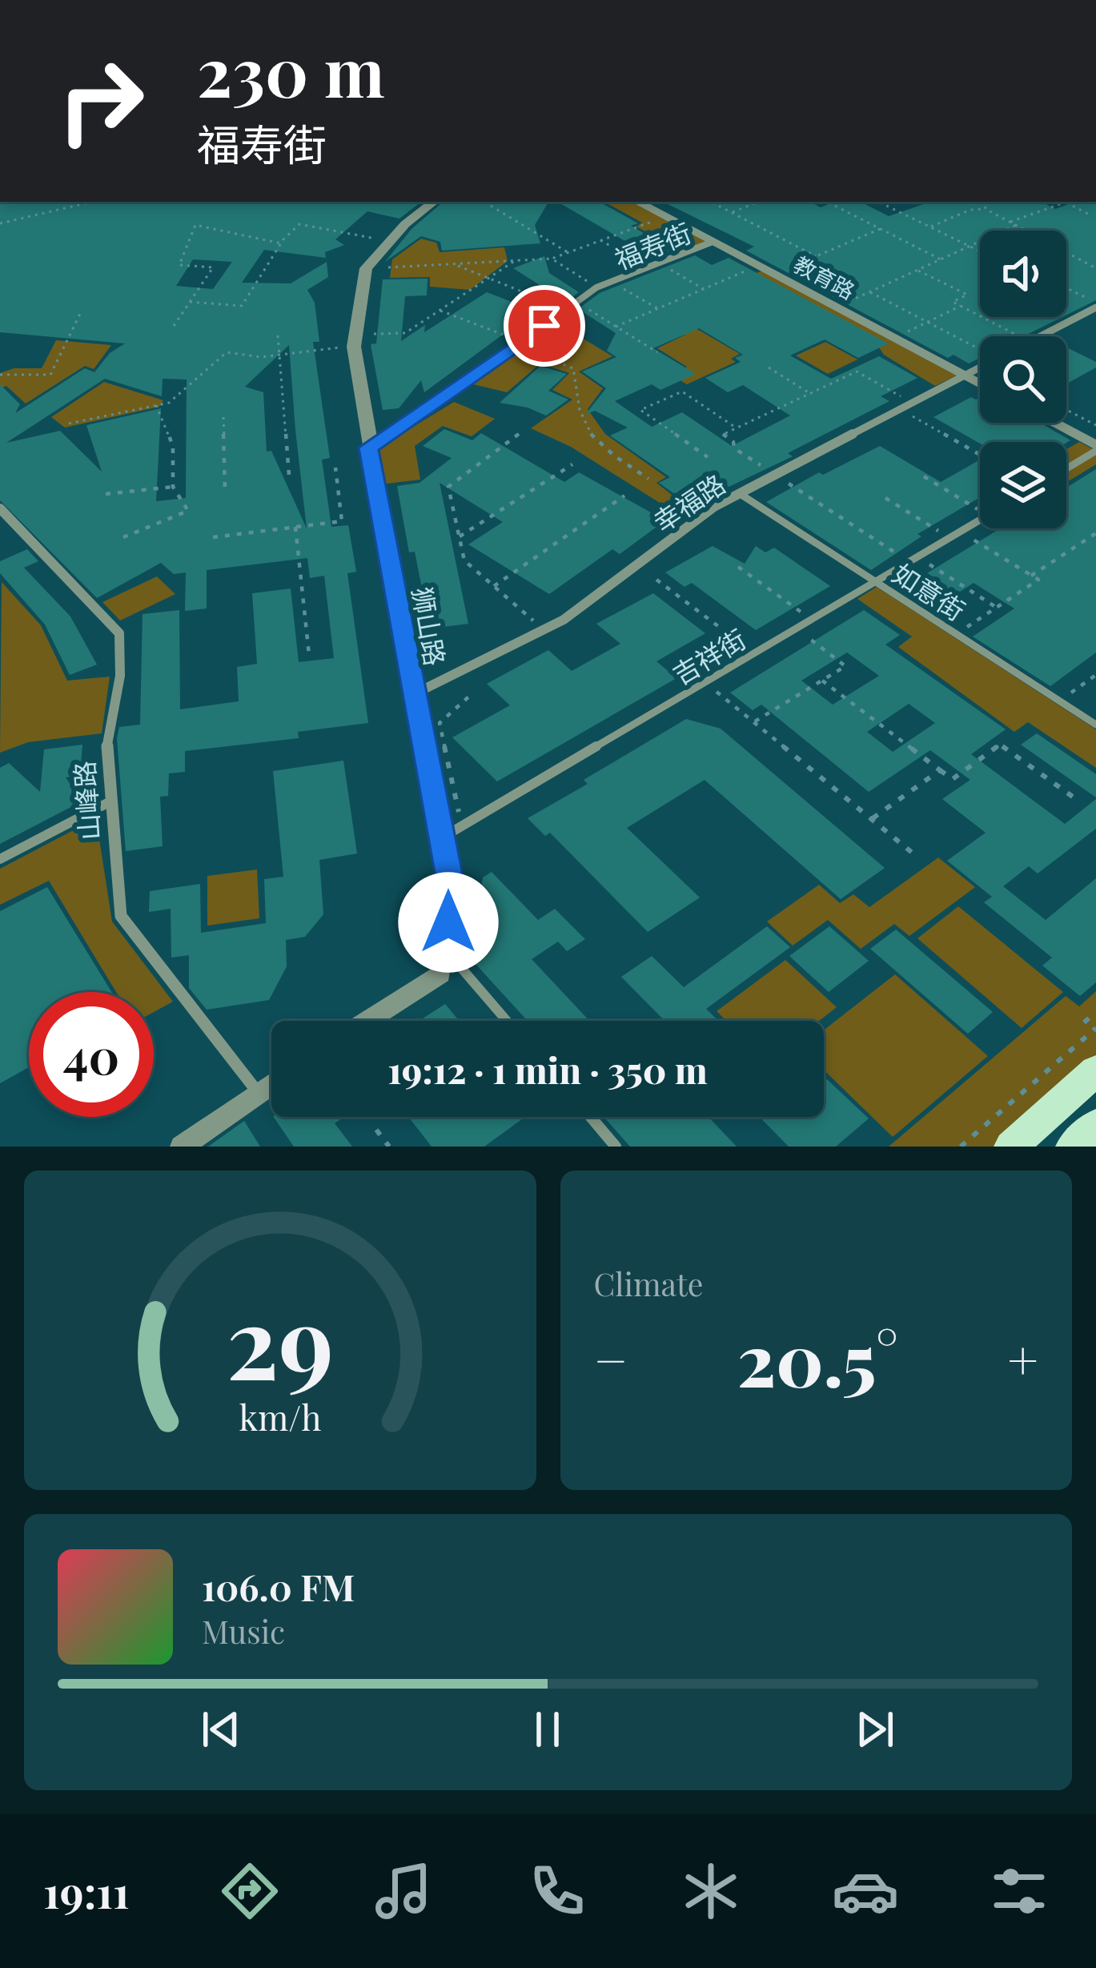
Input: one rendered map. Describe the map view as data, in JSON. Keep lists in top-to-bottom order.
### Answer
{
  "streets": {
    "street": [
      "教育路",
      "幸福路",
      "狮山路",
      "山峰路"
    ],
    "lane": ["福寿街", "如意街", "吉祥街"]
  },
  "crossings": [
    ["福寿街", "教育路"],
    ["福寿街", "狮山路"],
    ["教育路", "幸福路"],
    ["幸福路", "如意街"],
    ["幸福路", "狮山路"],
    ["如意街", "吉祥街"],
    ["狮山路", "吉祥街"]
  ],
  "page": {
    "turn": ["230 m", "福寿街"],
    "limit": "40",
    "trip": "19:12 · 1 min · 350 m",
    "tile": "Climate",
    "heat": ["−", "20.5°", "+"],
    "song": ["106.0 FM", "Music"],
    "tabs": "19:11",
    "gauge": ["29", "km/h"]
  }
}
